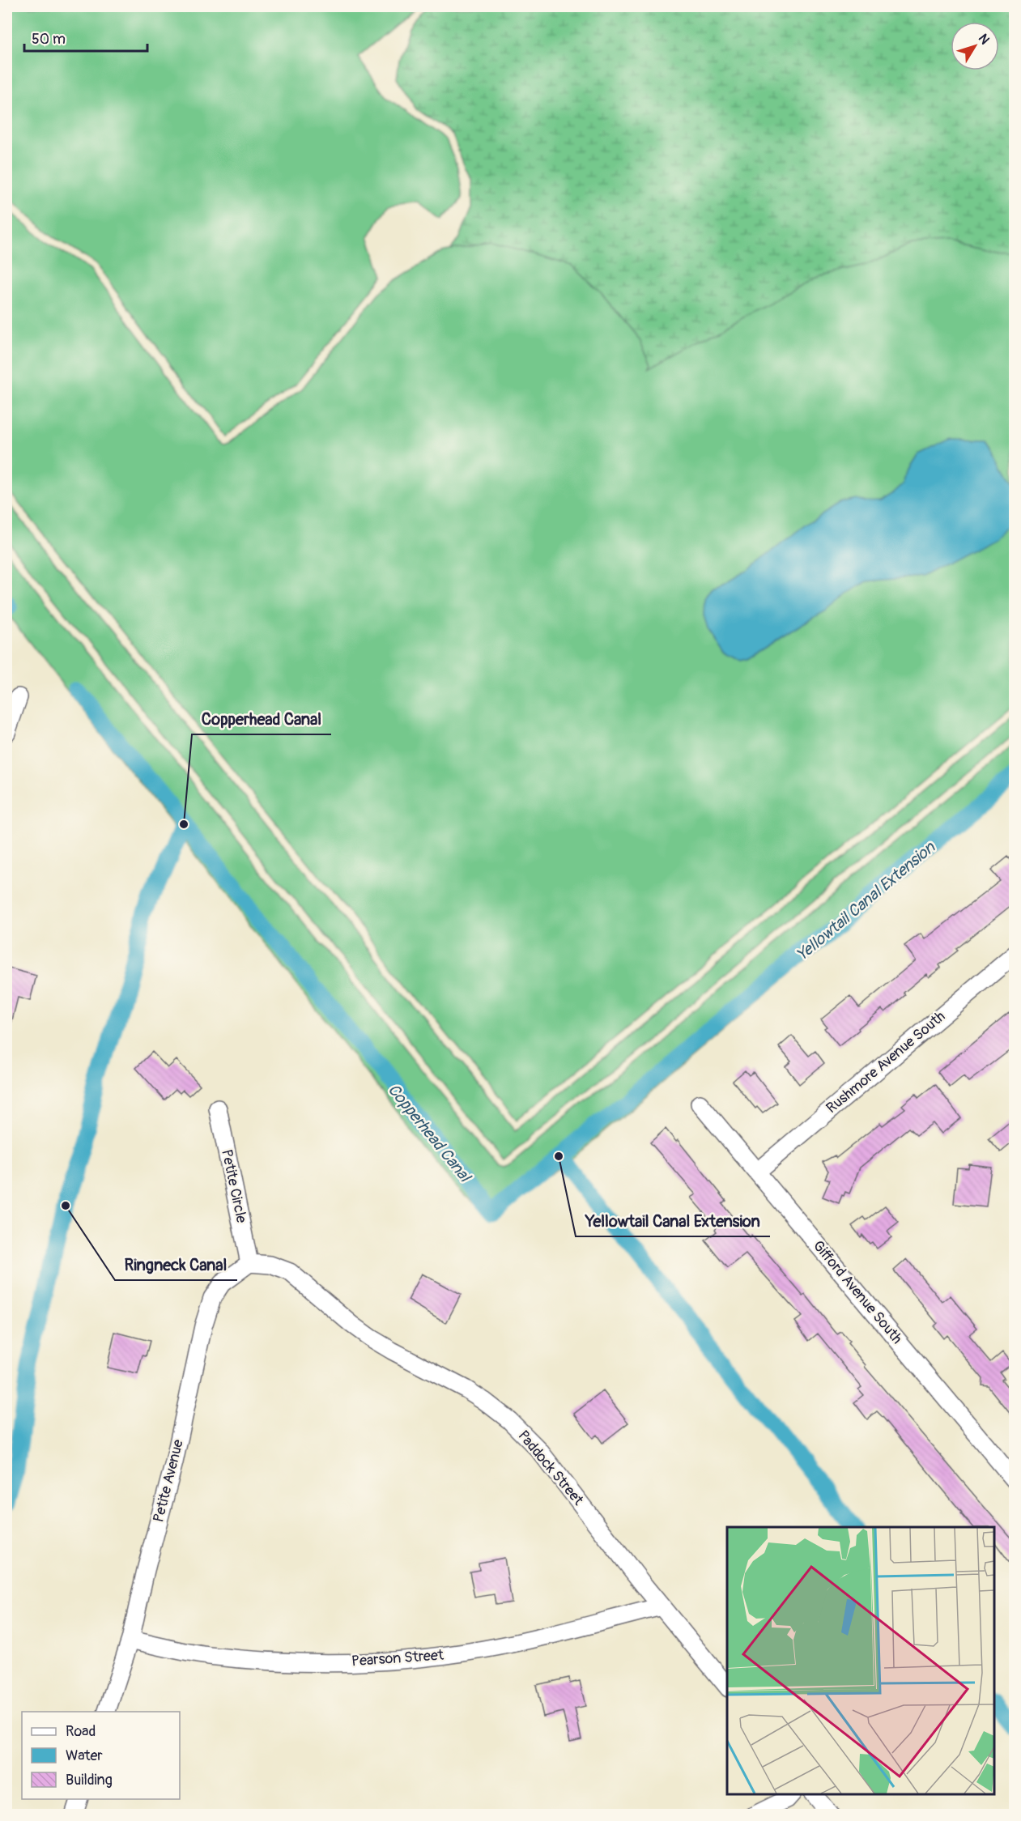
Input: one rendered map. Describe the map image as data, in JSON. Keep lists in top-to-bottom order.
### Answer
{
  "streets": {
    "street": [
      "Rushmore Avenue South",
      "Petite Circle",
      "Gifford Avenue South",
      "Paddock Street",
      "Petite Avenue",
      "Pearson Street"
    ]
  },
  "crossings": [
    ["Rushmore Avenue South", "Gifford Avenue South"],
    ["Petite Circle", "Paddock Street"],
    ["Petite Circle", "Petite Avenue"],
    ["Paddock Street", "Petite Avenue"],
    ["Paddock Street", "Pearson Street"],
    ["Petite Avenue", "Pearson Street"]
  ],
  "water": ["Yellowtail Canal Extension", "Copperhead Canal"],
  "places": ["Copperhead Canal", "Yellowtail Canal Extension", "Ringneck Canal"],
  "legend": ["Road", "Water", "Building"],
  "scale_bar": "50 m",
  "north": "top right"
}
